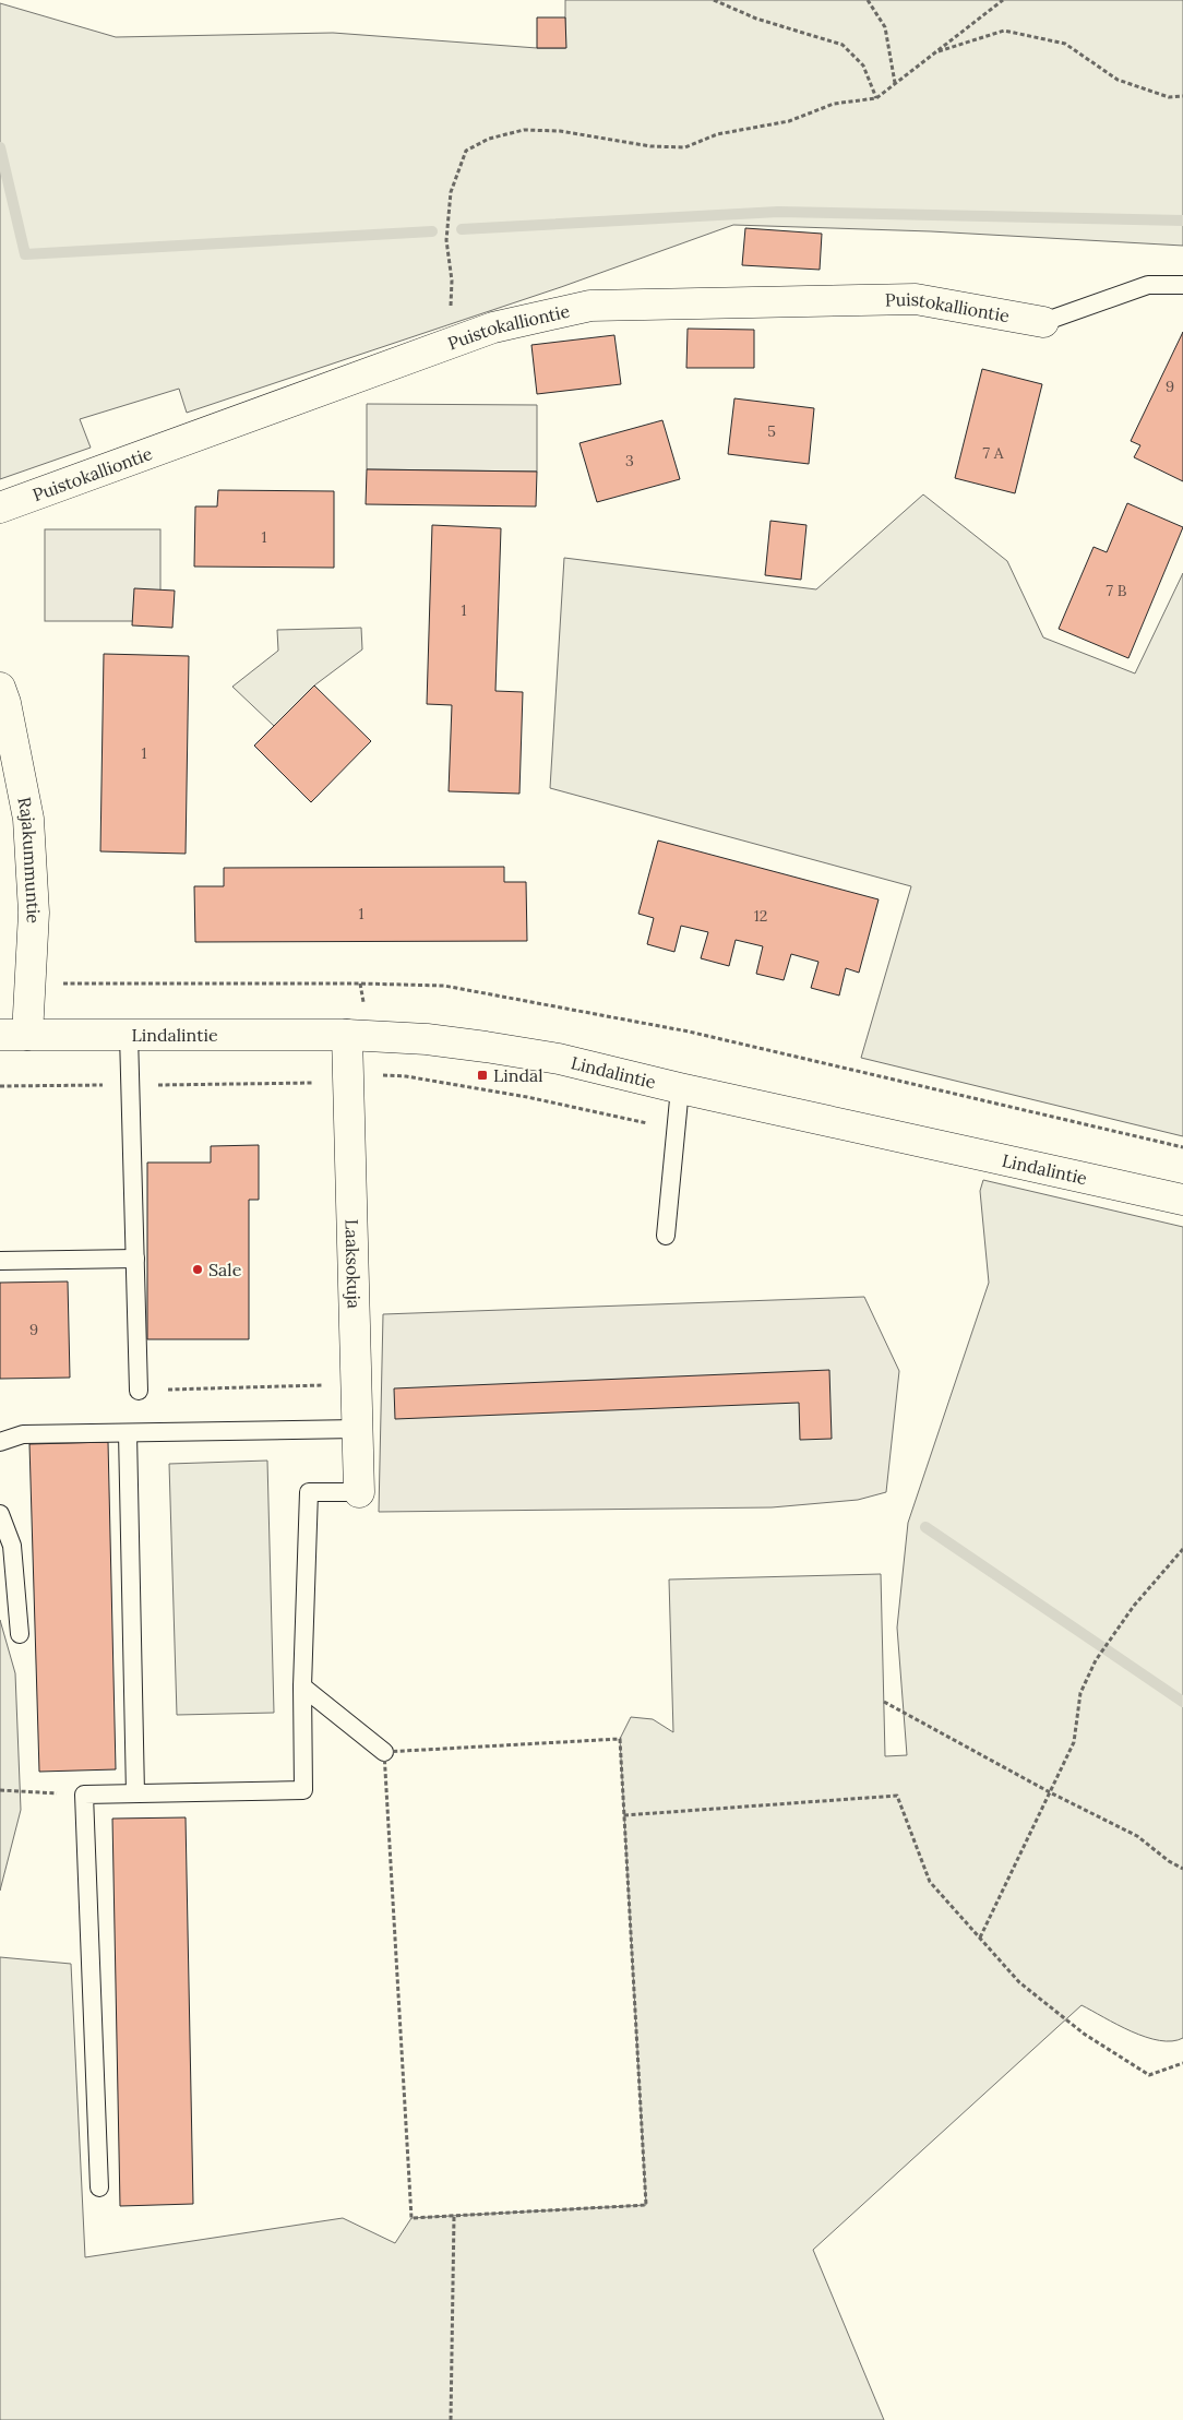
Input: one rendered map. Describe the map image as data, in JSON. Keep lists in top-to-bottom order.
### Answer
{
  "streets": {
    "street": [
      "Puistokalliontie",
      "Rajakummuntie",
      "Lindalintie",
      "Laaksokuja"
    ]
  },
  "crossings": [
    ["Rajakummuntie", "Lindalintie"],
    ["Lindalintie", "Laaksokuja"]
  ],
  "places": {
    "transit": ["Lindal"],
    "other": ["Sale"]
  },
  "house_numbers": [
    "9",
    "5",
    "7 A",
    "3",
    "1",
    "7 B",
    "1",
    "1",
    "1",
    "12",
    "9"
  ]
}
